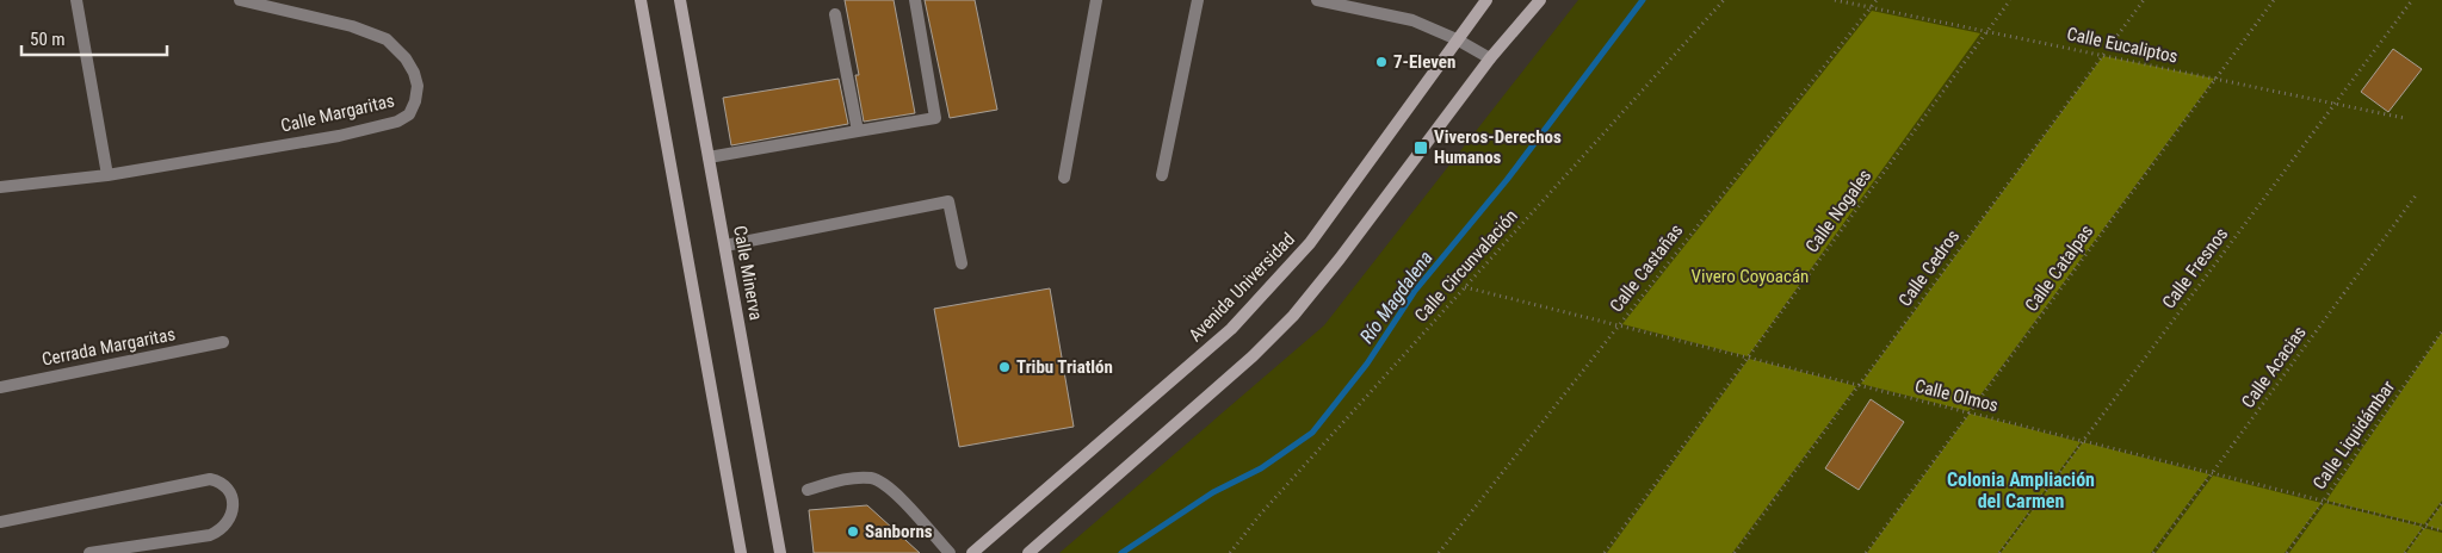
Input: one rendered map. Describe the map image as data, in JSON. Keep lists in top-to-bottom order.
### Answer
{
  "streets": {
    "main road": ["Calle Minerva", "Avenida Universidad"],
    "street": ["Calle Margaritas", "Cerrada Margaritas"],
    "path": [
      "Calle Eucaliptos",
      "Calle Nogales",
      "Calle Circunvalación",
      "Calle Castañas",
      "Calle Cedros",
      "Calle Catalpas",
      "Calle Fresnos",
      "Calle Acacias",
      "Calle Olmos",
      "Calle Liquidámbar"
    ]
  },
  "crossings": [
    ["Calle Eucaliptos", "Calle Nogales"],
    ["Calle Eucaliptos", "Calle Castañas"],
    ["Calle Eucaliptos", "Calle Cedros"],
    ["Calle Eucaliptos", "Calle Catalpas"],
    ["Calle Eucaliptos", "Calle Fresnos"],
    ["Calle Nogales", "Calle Olmos"],
    ["Calle Circunvalación", "Calle Olmos"],
    ["Calle Castañas", "Calle Olmos"],
    ["Calle Cedros", "Calle Olmos"],
    ["Calle Catalpas", "Calle Olmos"],
    ["Calle Fresnos", "Calle Olmos"],
    ["Calle Acacias", "Calle Olmos"],
    ["Calle Olmos", "Calle Liquidámbar"]
  ],
  "districts": ["Colonia Ampliación del Carmen"],
  "water": ["Río Magdalena"],
  "parks": ["Vivero Coyoacán"],
  "places": {
    "other": ["7-Eleven", "Tribu Triatlón", "Sanborns"],
    "transit": ["Viveros-Derechos Humanos"]
  },
  "scale_bar": "50 m"
}
